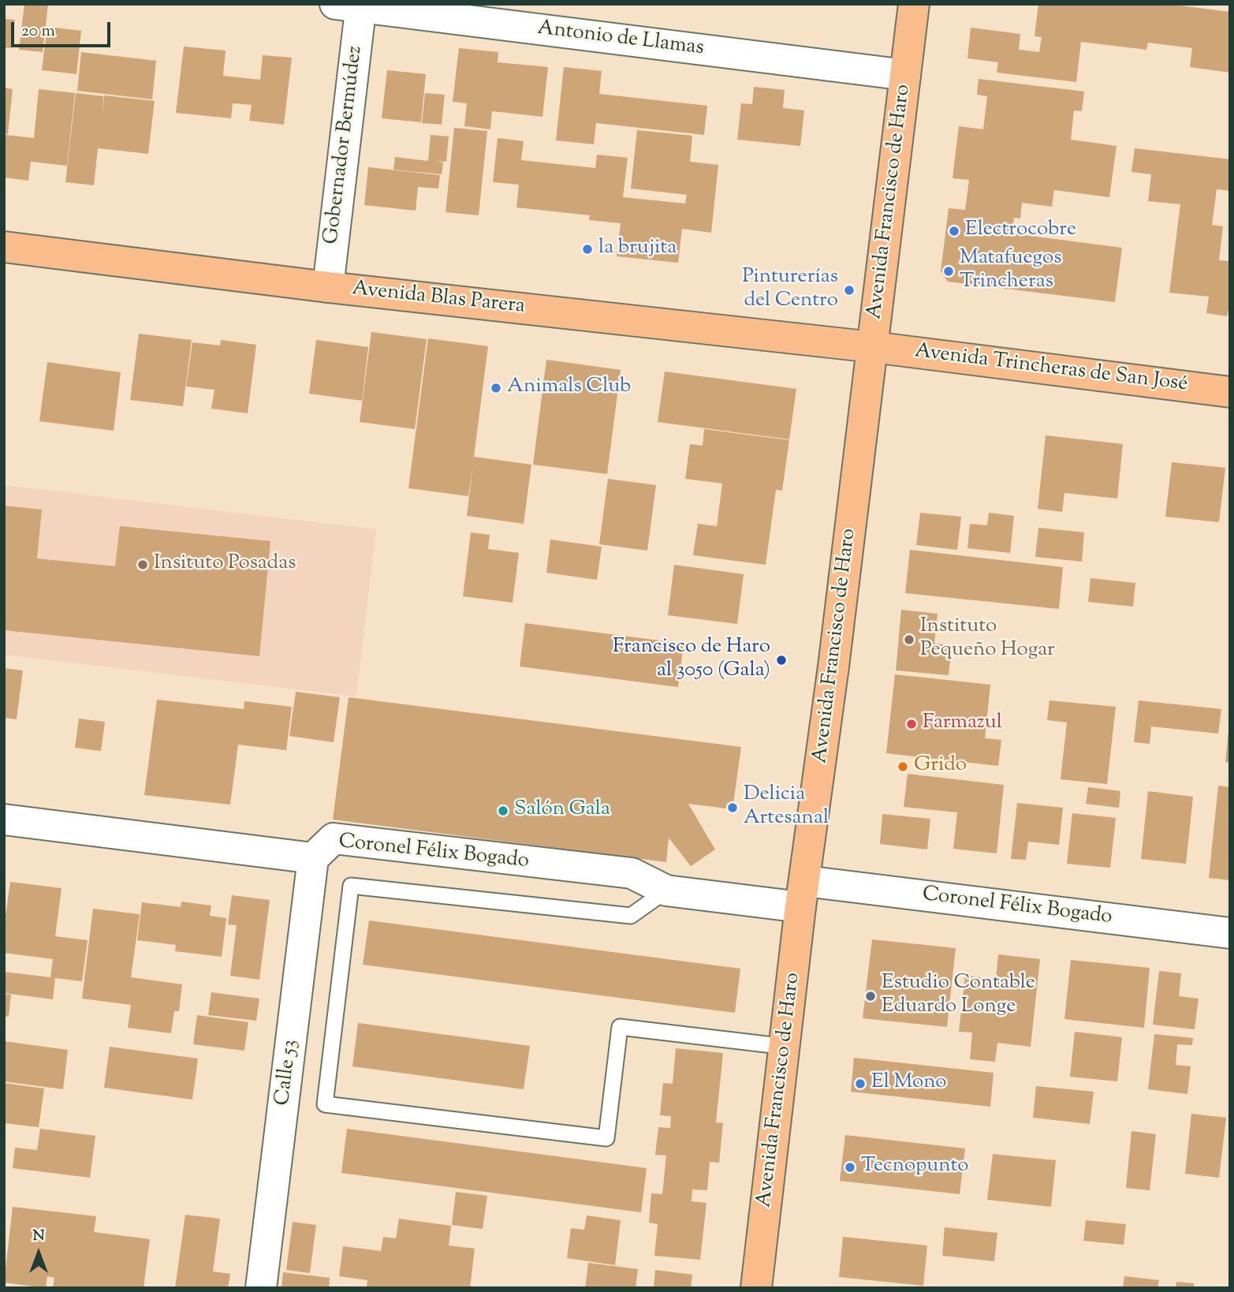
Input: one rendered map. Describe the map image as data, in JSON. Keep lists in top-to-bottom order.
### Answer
{
  "streets": {
    "main road": ["Avenida Francisco de Haro", "Avenida Blas Parera", "Avenida Trincheras de San José"],
    "street": [
      "Antonio de Llamas",
      "Gobernador Bermúdez",
      "Coronel Félix Bogado",
      "Calle 53"
    ]
  },
  "crossings": [
    ["Antonio de Llamas", "Gobernador Bermúdez"],
    ["Antonio de Llamas", "Avenida Francisco de Haro"],
    ["Gobernador Bermúdez", "Avenida Blas Parera"],
    ["Avenida Francisco de Haro", "Avenida Blas Parera"],
    ["Avenida Francisco de Haro", "Avenida Trincheras de San José"],
    ["Avenida Francisco de Haro", "Coronel Félix Bogado"],
    ["Avenida Blas Parera", "Avenida Trincheras de San José"],
    ["Coronel Félix Bogado", "Calle 53"]
  ],
  "places": [
    "Electrocobre",
    "la brujita",
    "Matafuegos Trincheras",
    "Pinturerías del Centro",
    "Animals Club",
    "Insituto Posadas",
    "Instituto Pequeño Hogar",
    "Francisco de Haro al 3050 (Gala)",
    "Farmazul",
    "Grido",
    "Delicia Artesanal",
    "Salón Gala",
    "Estudio Contable Eduardo Longe",
    "El Mono",
    "Tecnopunto"
  ],
  "scale_bar": "20 m",
  "north": "top"
}
